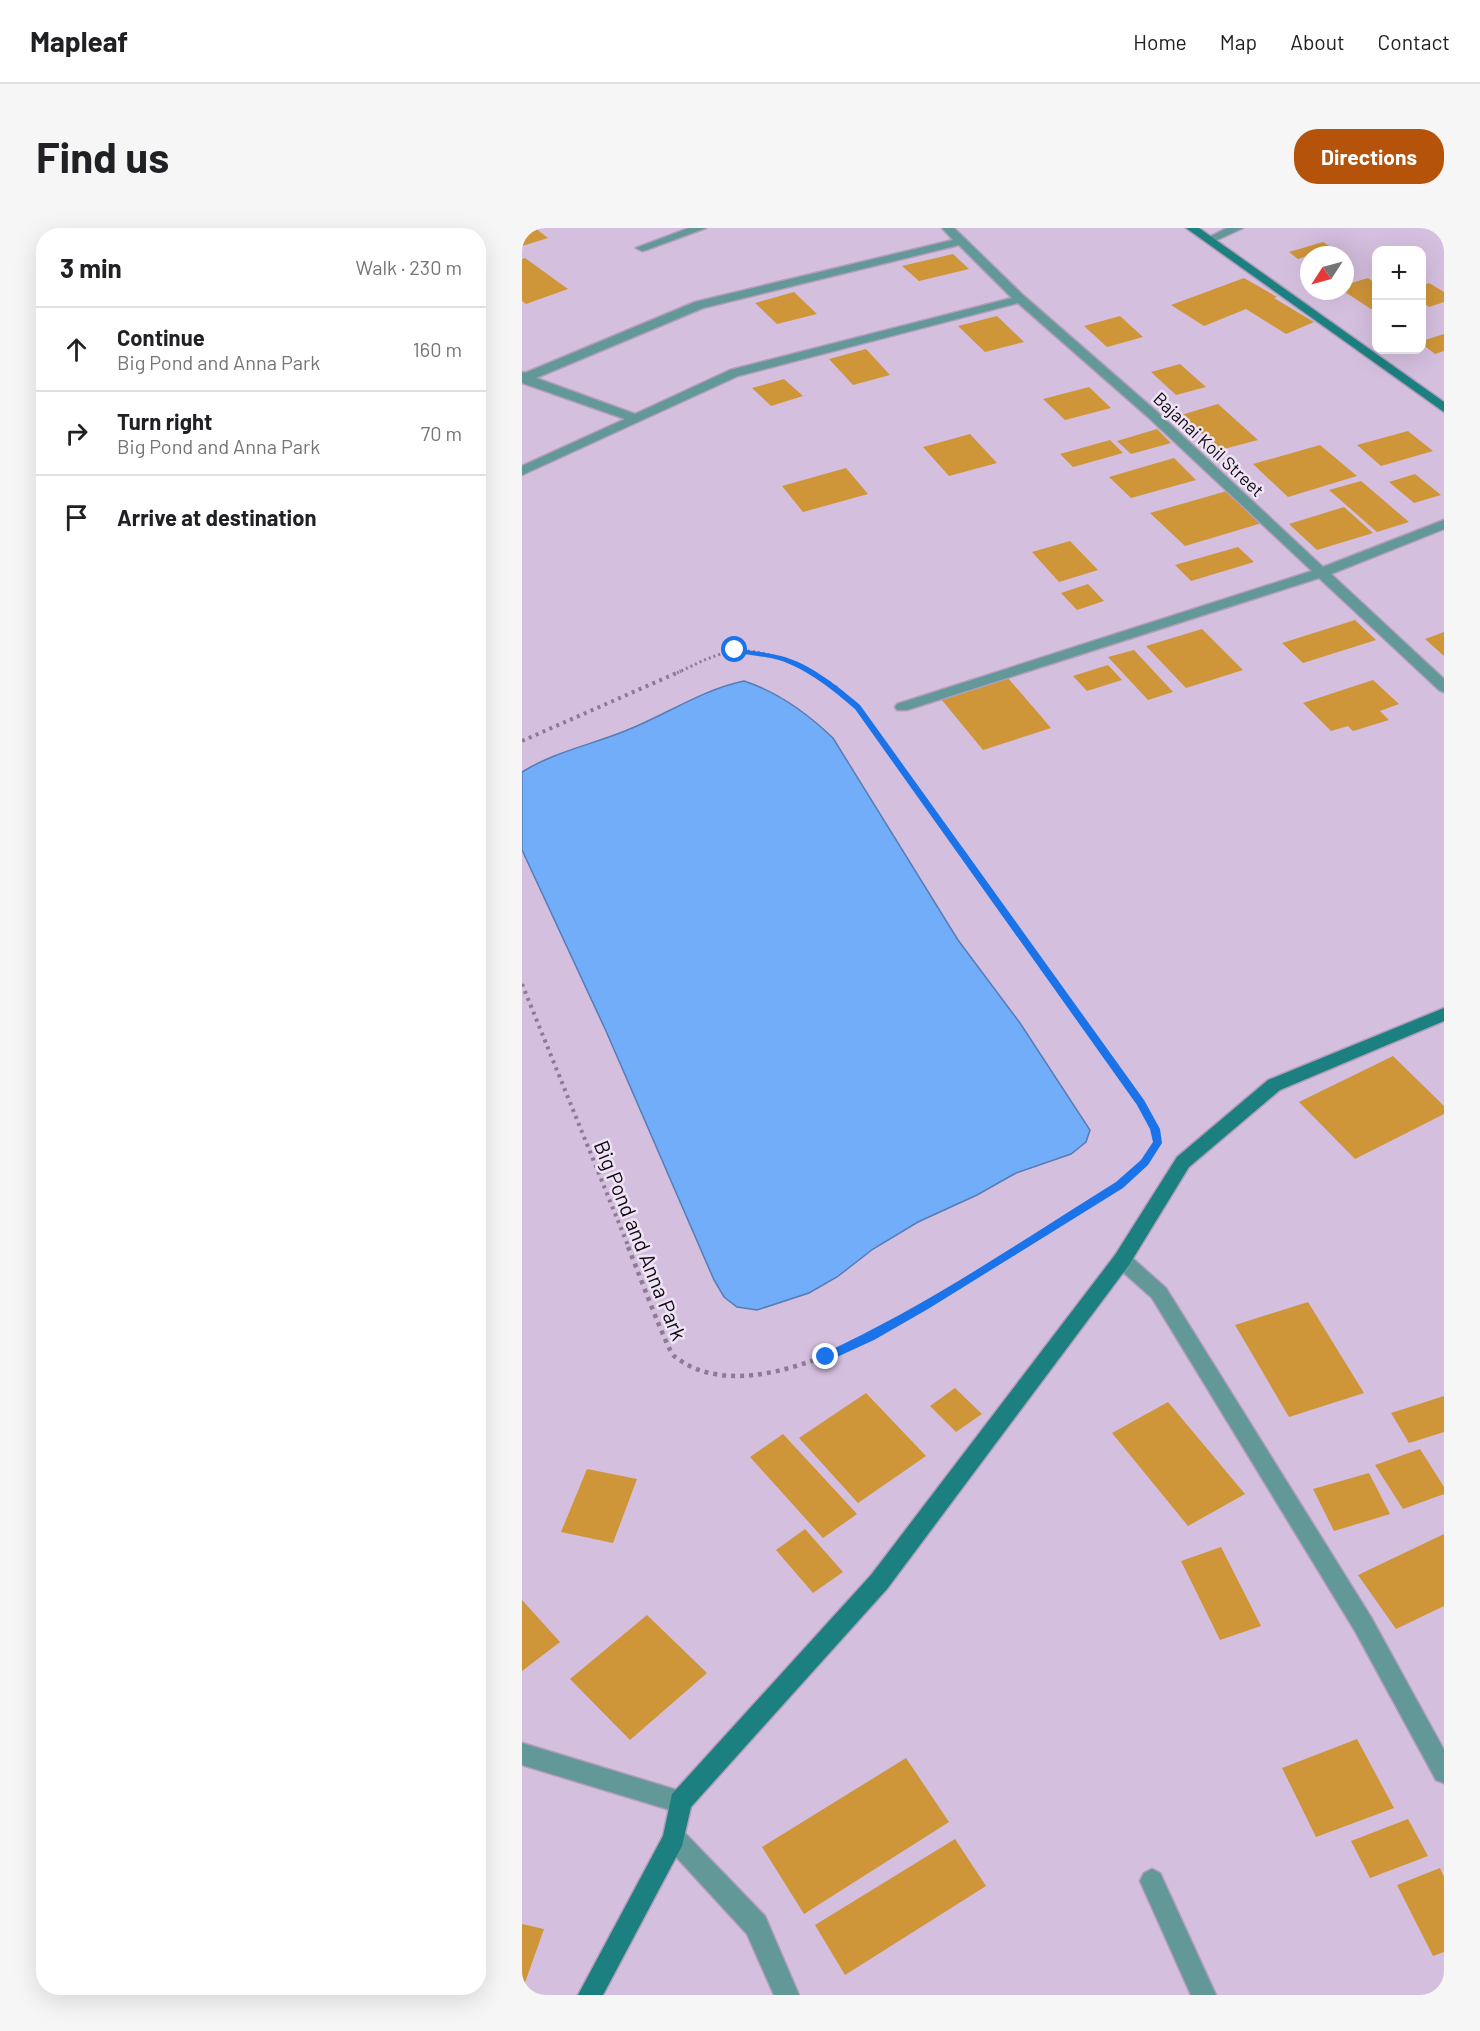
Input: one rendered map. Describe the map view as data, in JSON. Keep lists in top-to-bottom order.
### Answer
{
  "streets": {
    "street": ["Bajanai Koil Street"],
    "path": ["Big Pond and Anna Park"]
  },
  "north": "bottom left",
  "page": {
    "header": "Mapleaf",
    "nav": [
      "Home",
      "Map",
      "About",
      "Contact"
    ],
    "buttons": "Directions",
    "title": "Find us",
    "heading": ["3 min", "Walk · 230 m"],
    "map_buttons": ["+", "−"],
    "list": [
      ["Continue", "Big Pond and Anna Park", "160 m"],
      ["Turn right", "Big Pond and Anna Park", "70 m"],
      "Arrive at destination"
    ]
  }
}
